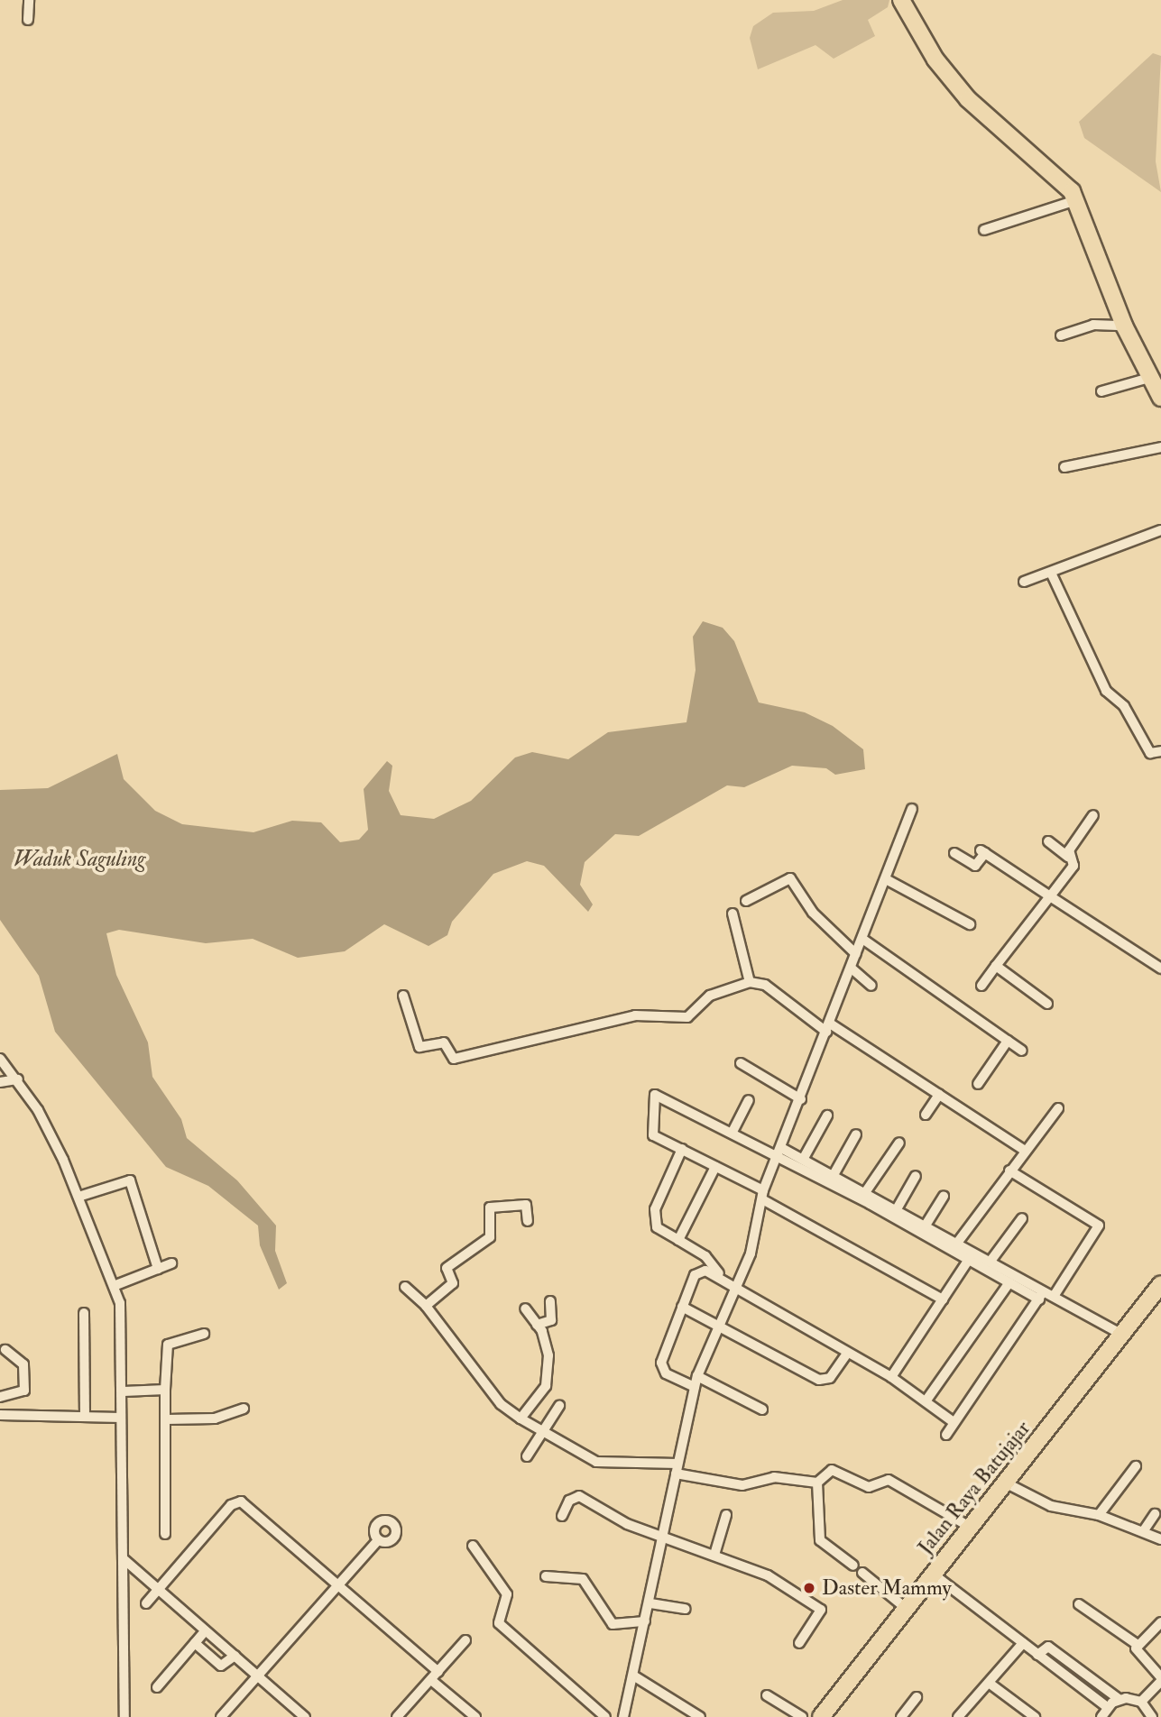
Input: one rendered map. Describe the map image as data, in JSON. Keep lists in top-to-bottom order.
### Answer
{
  "streets": {
    "highway": ["Jalan Raya Batujajar"]
  },
  "water": ["Waduk Saguling"],
  "places": ["Daster Mammy"]
}
